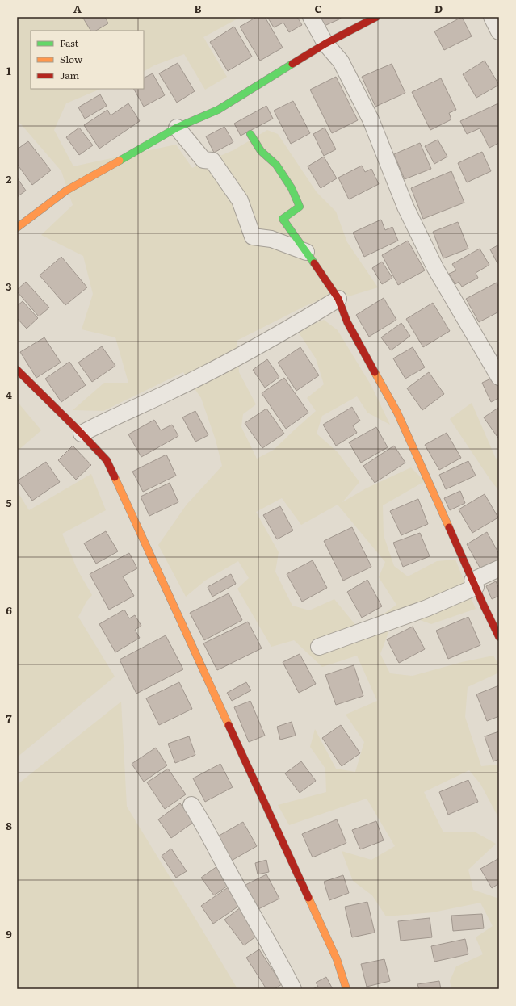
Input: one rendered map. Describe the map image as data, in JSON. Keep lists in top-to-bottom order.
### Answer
{
  "legend": ["Fast", "Slow", "Jam"],
  "grid": {
    "columns": [
      "A",
      "B",
      "C",
      "D"
    ],
    "rows": [
      "1",
      "2",
      "3",
      "4",
      "5",
      "6",
      "7",
      "8",
      "9"
    ]
  }
}
